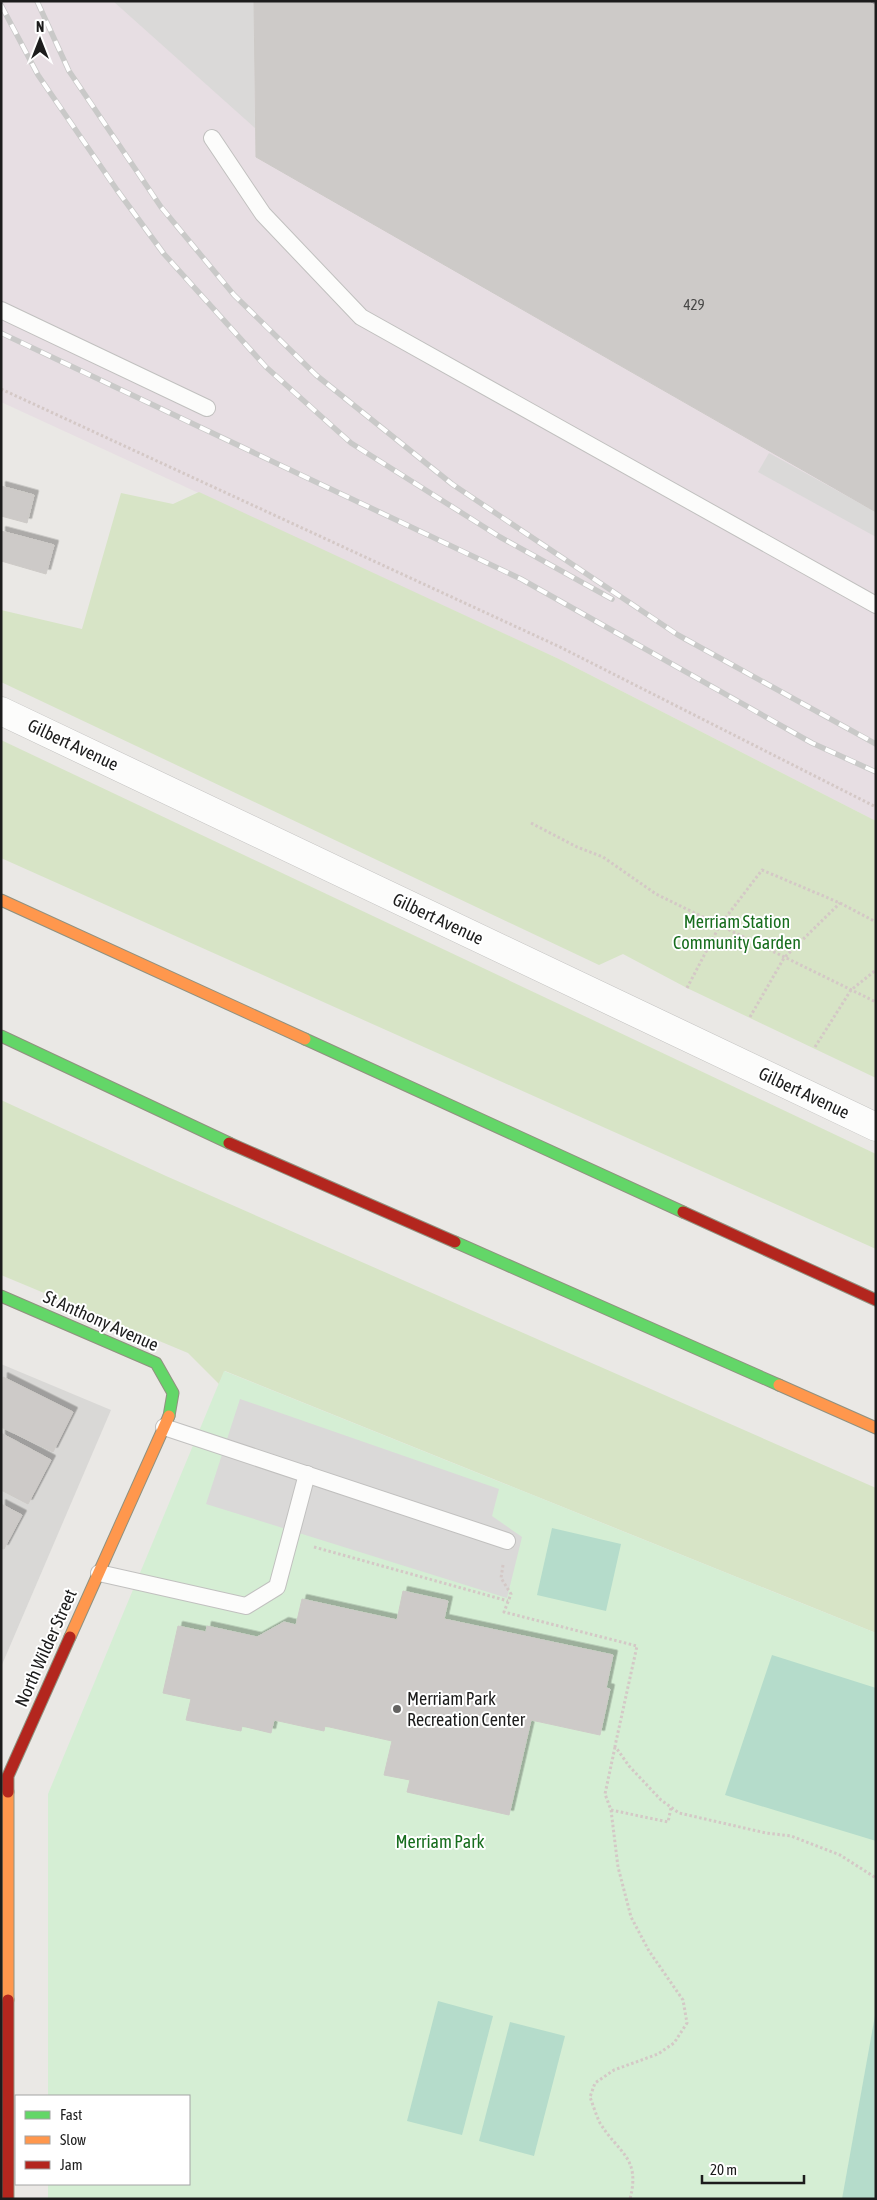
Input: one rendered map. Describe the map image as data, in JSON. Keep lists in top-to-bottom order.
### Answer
{
  "streets": {
    "main road": ["St Anthony Avenue", "North Wilder Street"],
    "street": ["Gilbert Avenue"]
  },
  "crossings": [
    ["St Anthony Avenue", "North Wilder Street"]
  ],
  "parks": ["Merriam Station Community Garden", "Merriam Park"],
  "places": ["Merriam Park Recreation Center"],
  "house_numbers": ["429"],
  "legend": ["Fast", "Slow", "Jam"],
  "scale_bar": "20 m",
  "north": "top"
}
